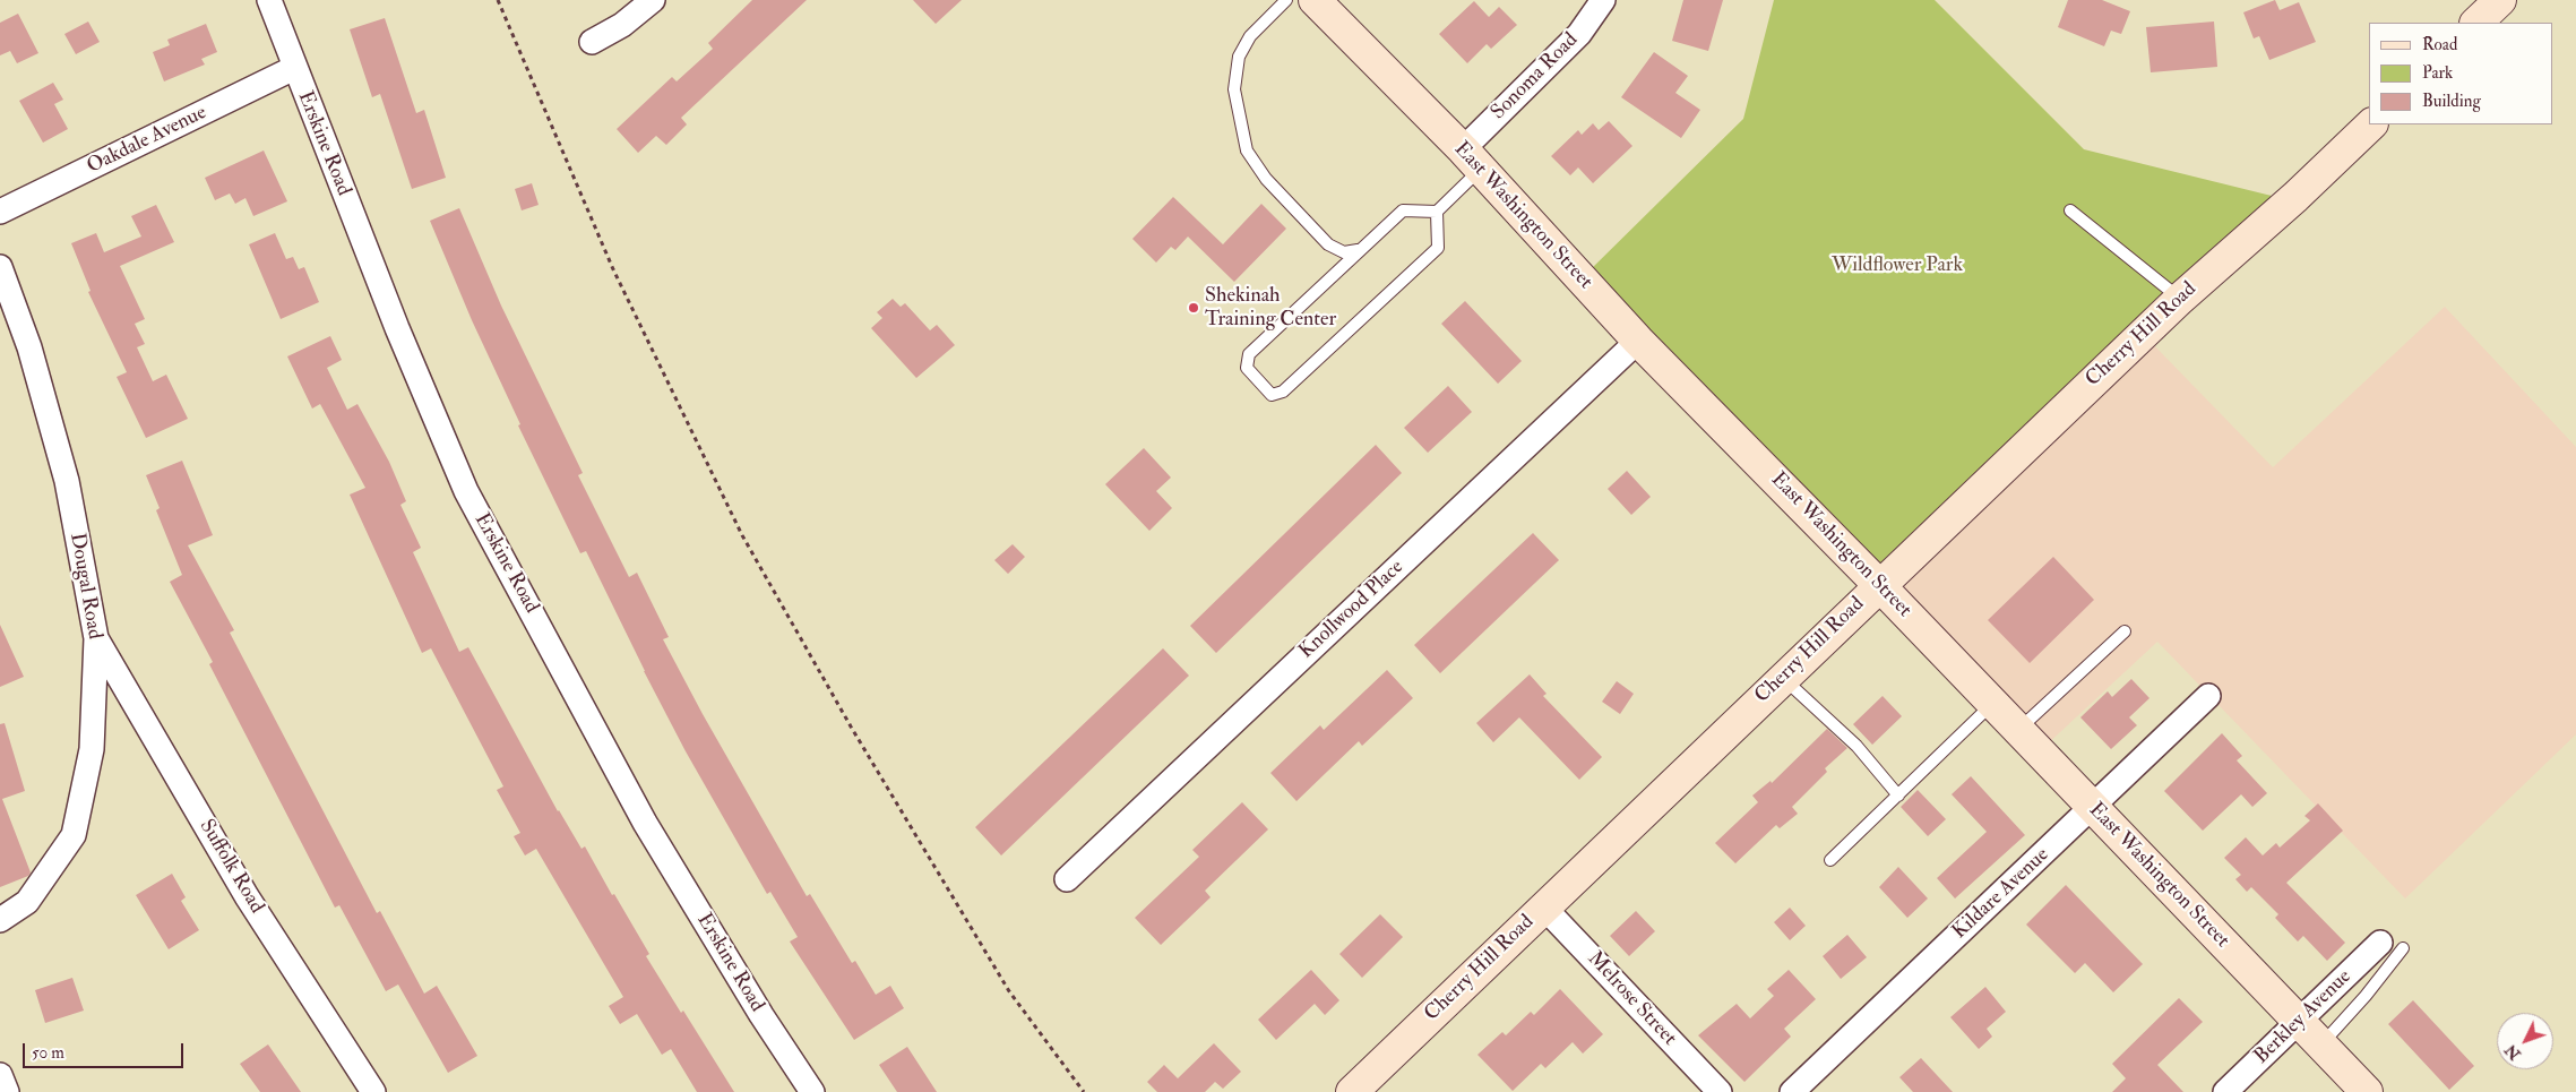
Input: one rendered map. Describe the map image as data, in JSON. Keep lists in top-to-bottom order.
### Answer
{
  "streets": {
    "street": [
      "Sonoma Road",
      "Oakdale Avenue",
      "Erskine Road",
      "East Washington Street",
      "Cherry Hill Road",
      "Dougal Road",
      "Knollwood Place",
      "Suffolk Road",
      "Kildare Avenue",
      "Melrose Street",
      "Berkley Avenue"
    ]
  },
  "crossings": [
    ["Sonoma Road", "East Washington Street"],
    ["Oakdale Avenue", "Erskine Road"],
    ["East Washington Street", "Cherry Hill Road"],
    ["East Washington Street", "Knollwood Place"],
    ["East Washington Street", "Kildare Avenue"],
    ["East Washington Street", "Berkley Avenue"],
    ["Cherry Hill Road", "Melrose Street"],
    ["Dougal Road", "Suffolk Road"]
  ],
  "parks": ["Wildflower Park"],
  "places": ["Shekinah Training Center"],
  "legend": ["Road", "Park", "Building"],
  "scale_bar": "50 m",
  "north": "bottom left"
}
